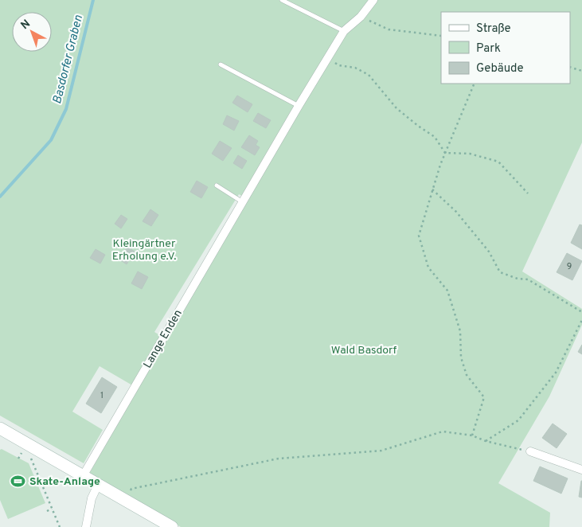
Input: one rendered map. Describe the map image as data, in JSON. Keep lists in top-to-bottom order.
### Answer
{
  "streets": {
    "street": ["Lange Enden"]
  },
  "water": ["Basdorfer Graben"],
  "parks": ["Kleingärtner Erholung e.V.", "Wald Basdorf"],
  "places": {
    "sports": ["Skate-Anlage"]
  },
  "house_numbers": ["9", "1"],
  "legend": ["Straße", "Park", "Gebäude"],
  "north": "top left"
}
